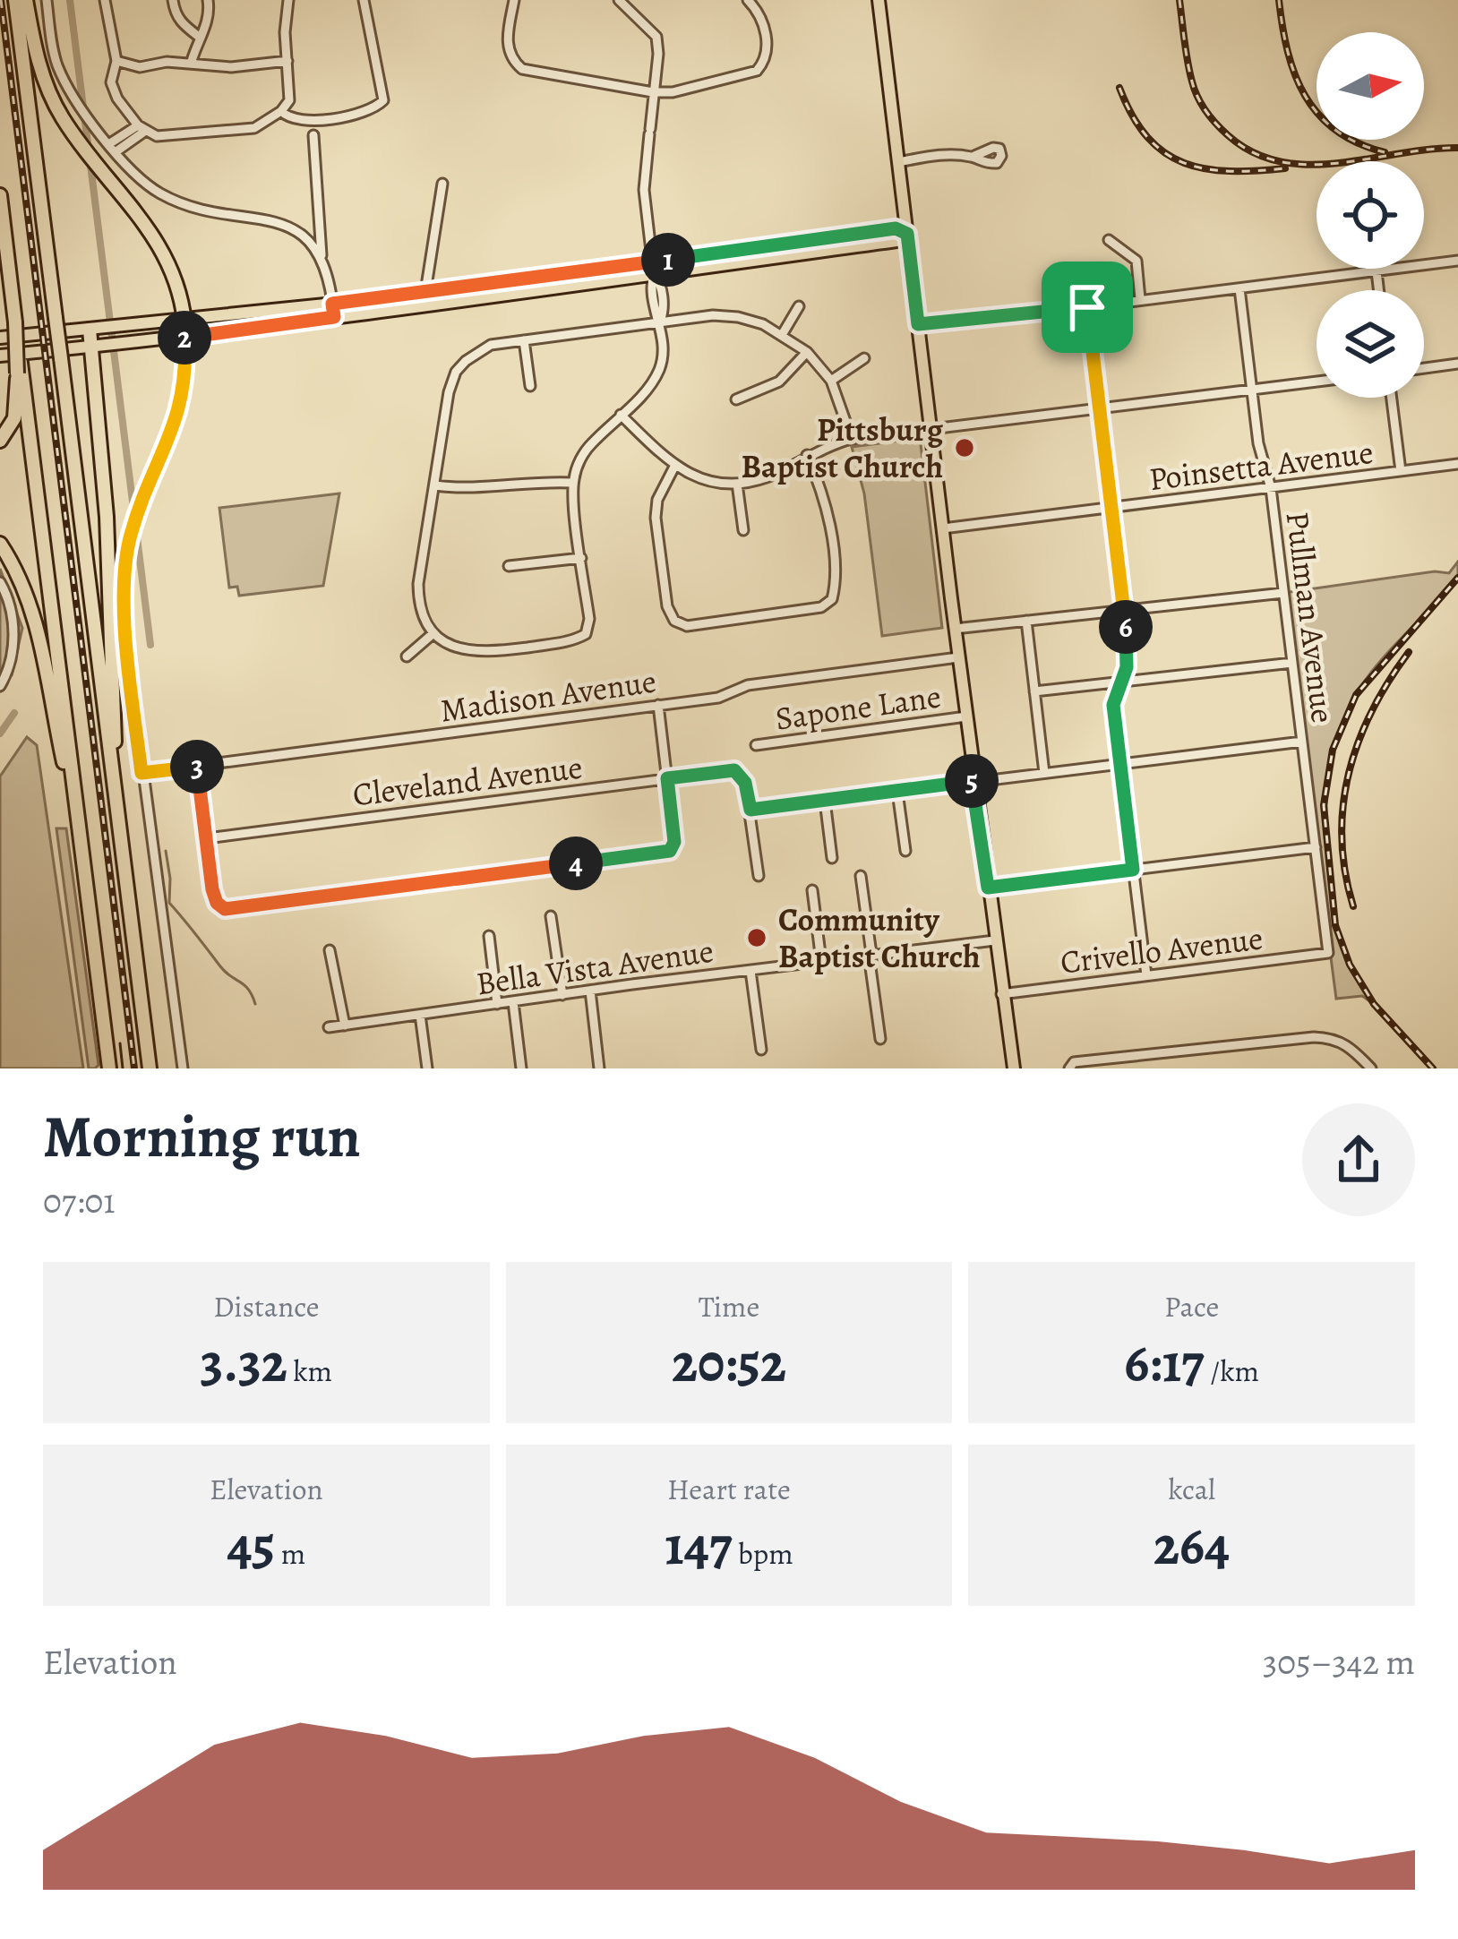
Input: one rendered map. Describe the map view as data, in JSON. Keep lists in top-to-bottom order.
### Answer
{
  "streets": {
    "street": [
      "Poinsetta Avenue",
      "Pullman Avenue",
      "Madison Avenue",
      "Sapone Lane",
      "Cleveland Avenue",
      "Crivello Avenue",
      "Bella Vista Avenue"
    ]
  },
  "crossings": [
    ["Poinsetta Avenue", "Pullman Avenue"],
    ["Pullman Avenue", "Crivello Avenue"]
  ],
  "places": ["Pittsburg Baptist Church", "Community Baptist Church"],
  "north": "right",
  "page": {
    "pins": [
      "1",
      "2",
      "6",
      "3",
      "5",
      "4"
    ],
    "heading": ["Morning run", "07:01"],
    "stats": [
      ["Distance", "3.32 km"],
      ["Time", "20:52"],
      ["Pace", "6:17 /km"],
      ["Elevation", "45 m"],
      ["Heart rate", "147 bpm"],
      ["kcal", "264"]
    ],
    "chart": ["Elevation", "305–342 m"]
  }
}
